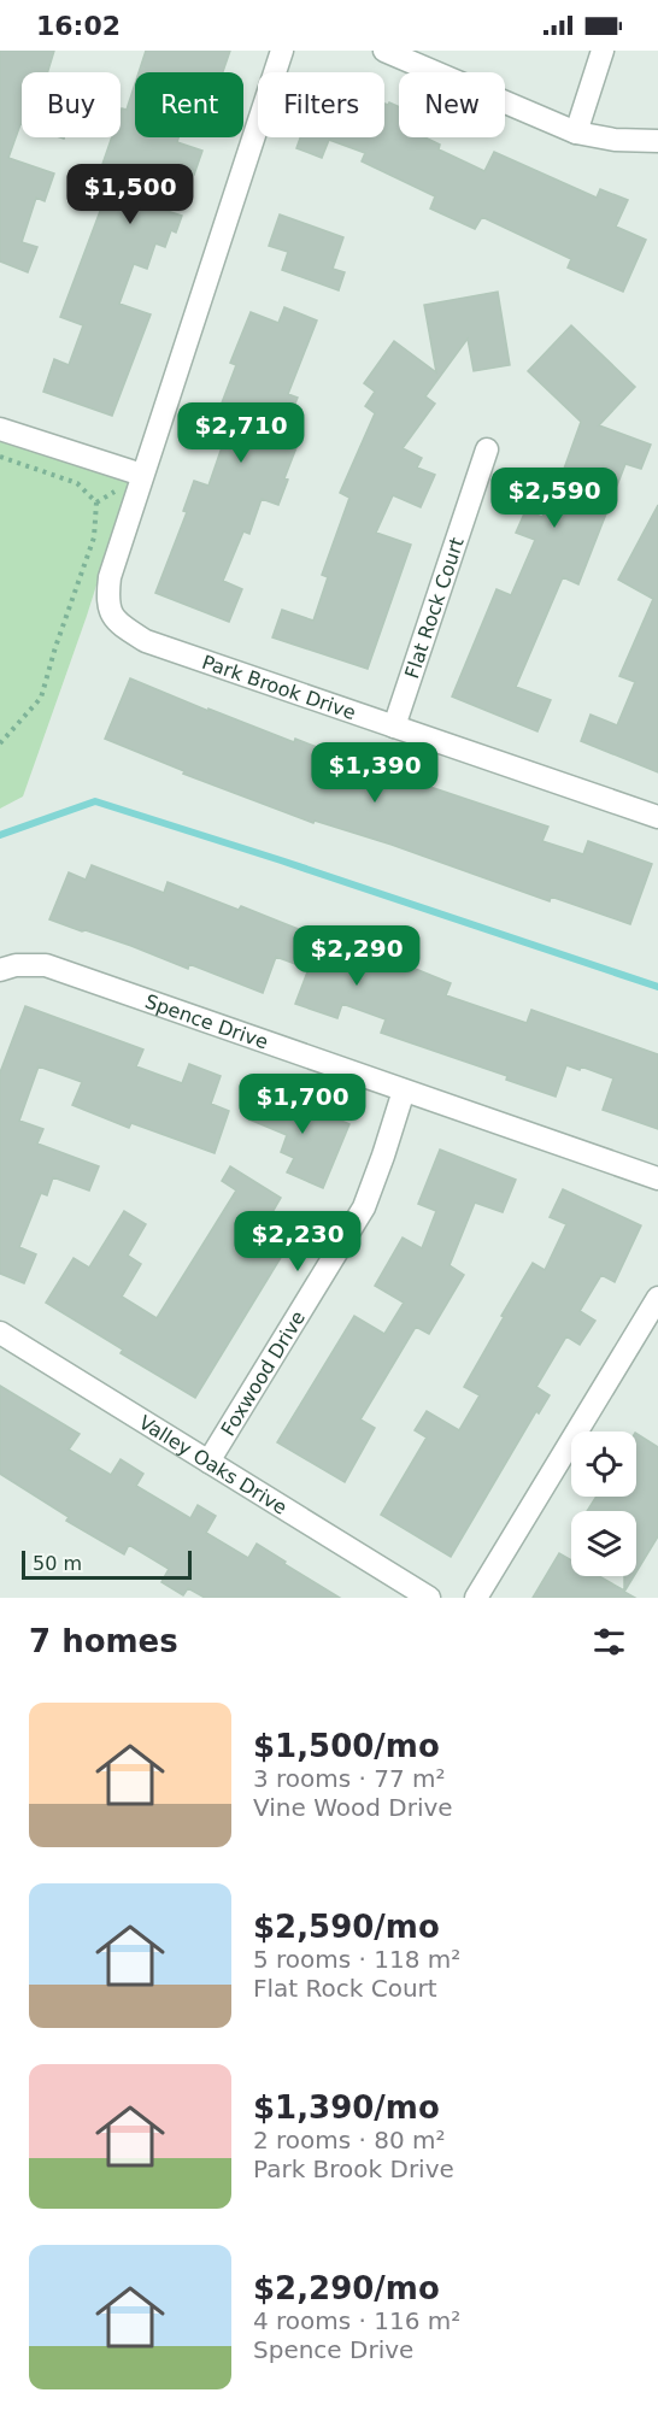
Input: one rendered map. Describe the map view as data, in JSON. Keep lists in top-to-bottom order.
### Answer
{
  "streets": {
    "street": [
      "Flat Rock Court",
      "Park Brook Drive",
      "Spence Drive",
      "Foxwood Drive",
      "Valley Oaks Drive"
    ]
  },
  "crossings": [
    ["Flat Rock Court", "Park Brook Drive"],
    ["Spence Drive", "Foxwood Drive"],
    ["Foxwood Drive", "Valley Oaks Drive"]
  ],
  "scale_bar": "50 m",
  "page": {
    "status": "16:02",
    "chip": [
      "Buy",
      "Rent",
      "Filters",
      "New"
    ],
    "price": [
      "$1,500",
      "$2,710",
      "$2,590",
      "$1,390",
      "$2,290",
      "$1,700",
      "$2,230"
    ],
    "scale": "50 m",
    "heading": "7 homes",
    "list": [
      {
        "name": "$1,500/mo",
        "note": "3 rooms · 77 m² · Vine Wood Drive"
      },
      {
        "name": "$2,590/mo",
        "note": "5 rooms · 118 m² · Flat Rock Court"
      },
      {
        "name": "$1,390/mo",
        "note": "2 rooms · 80 m² · Park Brook Drive"
      },
      {
        "name": "$2,290/mo",
        "note": "4 rooms · 116 m² · Spence Drive"
      }
    ]
  }
}
